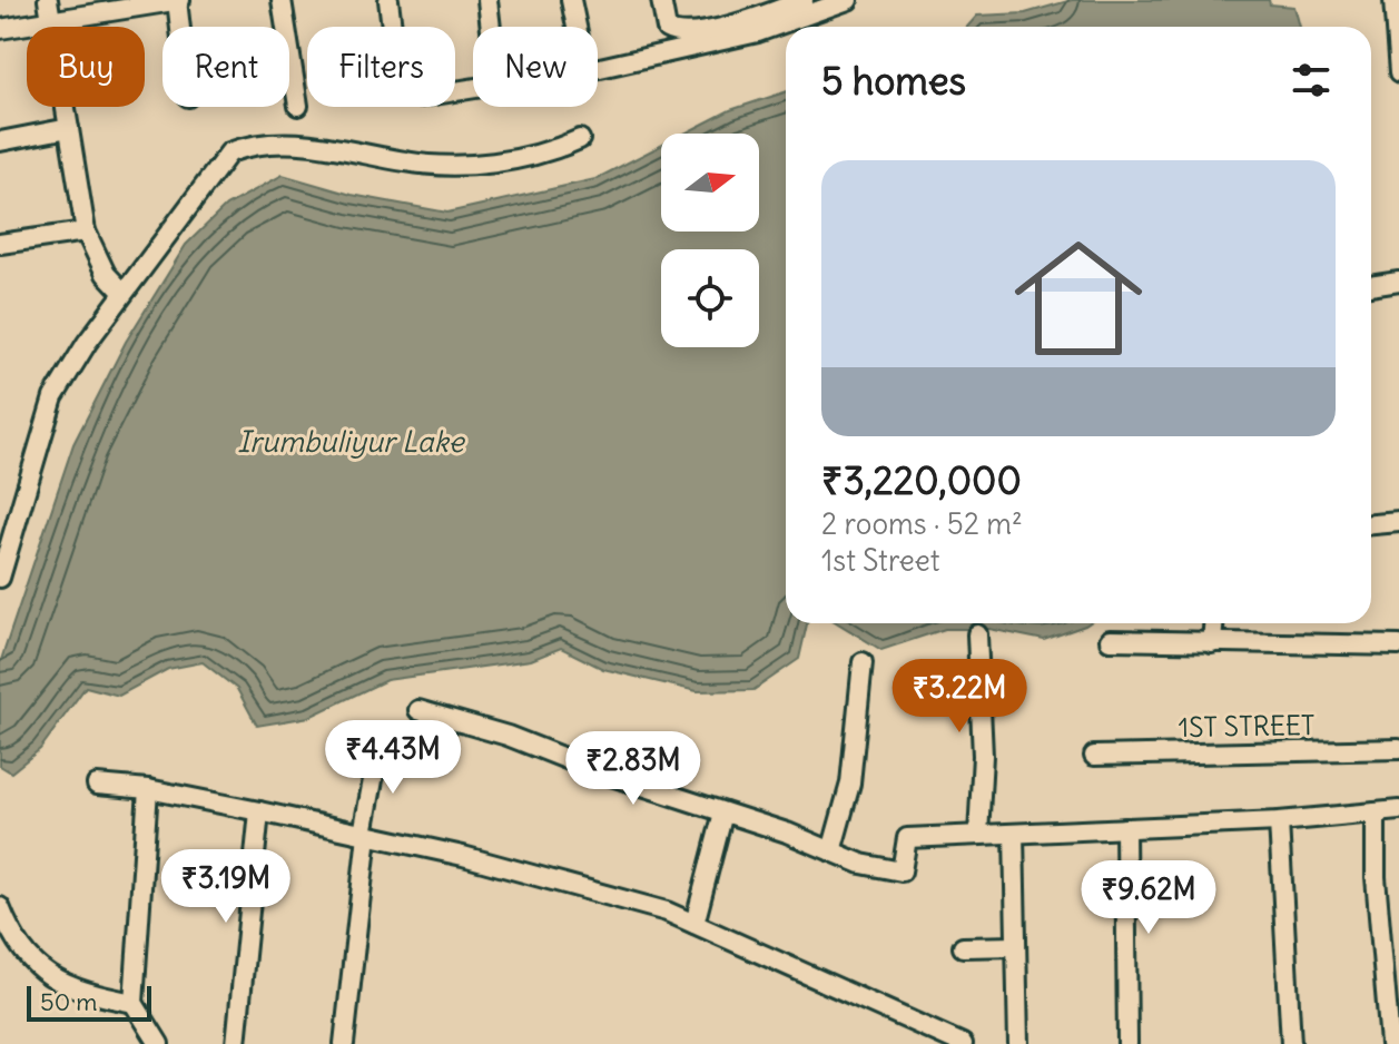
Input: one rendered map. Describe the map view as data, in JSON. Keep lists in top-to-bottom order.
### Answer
{
  "streets": {
    "street": ["1ST STREET"]
  },
  "water": ["Irumbuliyur Lake"],
  "scale_bar": "50 m",
  "north": "right",
  "page": {
    "chip": [
      "Buy",
      "Rent",
      "Filters",
      "New"
    ],
    "heading": "5 homes",
    "list": [
      {
        "name": "₹3,220,000",
        "note": "2 rooms · 52 m² · 1st Street"
      }
    ],
    "price": [
      "₹3.22M",
      "₹4.43M",
      "₹2.83M",
      "₹3.19M",
      "₹9.62M"
    ],
    "scale": "50 m"
  }
}
